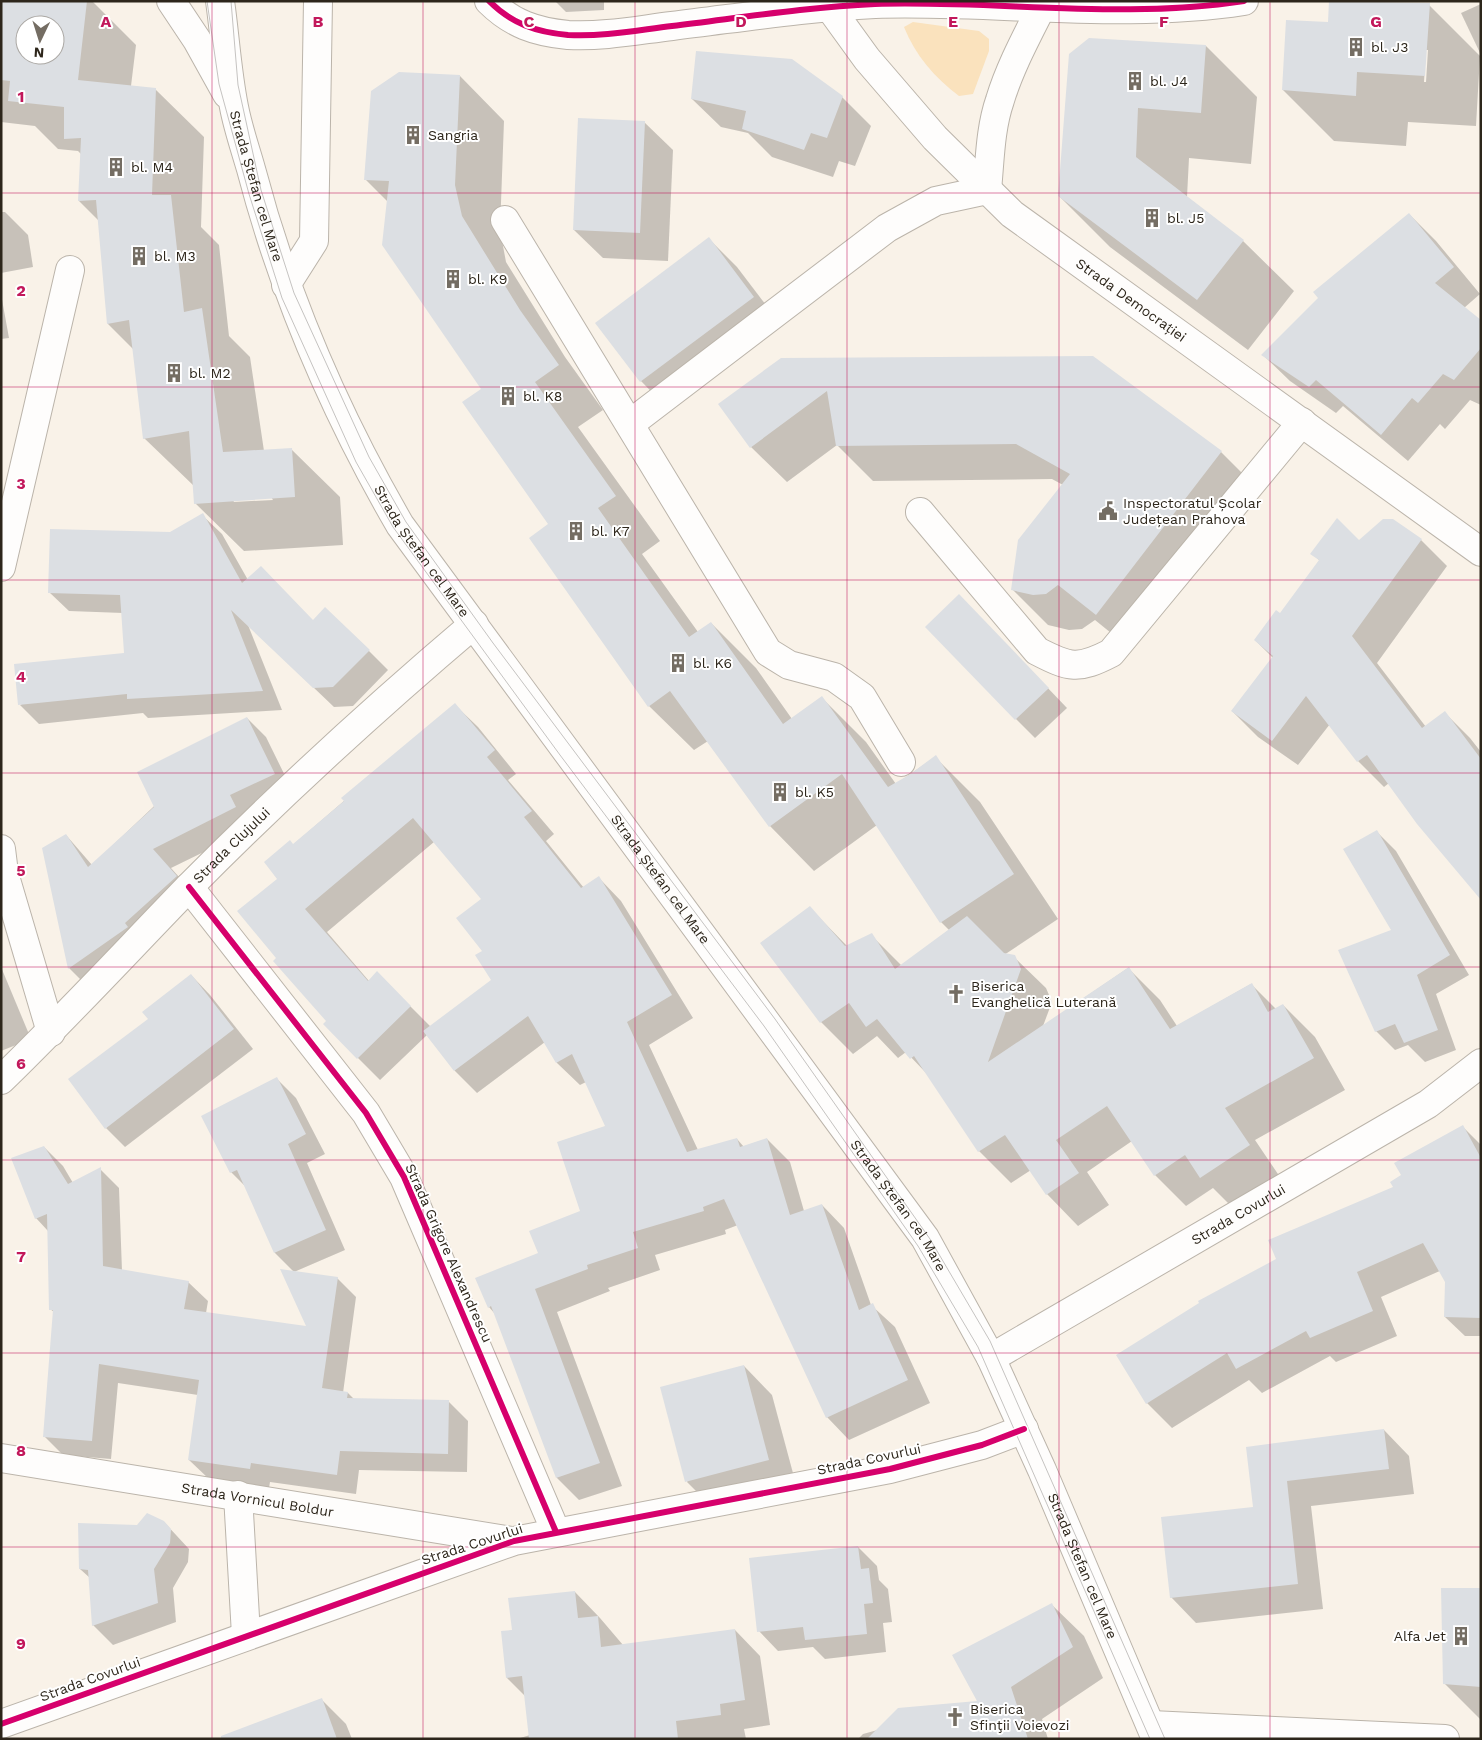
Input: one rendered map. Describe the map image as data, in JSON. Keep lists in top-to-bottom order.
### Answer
{
  "streets": {
    "street": [
      "Strada Ștefan cel Mare",
      "Strada Democrației",
      "Strada Clujului",
      "Strada Covurlui",
      "Strada Grigore Alexandrescu",
      "Strada Vornicul Boldur"
    ]
  },
  "crossings": [
    ["Strada Ștefan cel Mare", "Strada Clujului"],
    ["Strada Ștefan cel Mare", "Strada Covurlui"],
    ["Strada Clujului", "Strada Grigore Alexandrescu"],
    ["Strada Covurlui", "Strada Grigore Alexandrescu"],
    ["Strada Covurlui", "Strada Vornicul Boldur"]
  ],
  "places": {
    "building": [
      "bl. J3",
      "bl. J4",
      "Sangria",
      "bl. M4",
      "bl. J5",
      "bl. M3",
      "bl. K9",
      "bl. M2",
      "bl. K8",
      "bl. K7",
      "bl. K6",
      "bl. K5",
      "Alfa Jet"
    ],
    "public building": ["Inspectoratul Școlar Județean Prahova"],
    "church": ["Biserica Evanghelică Luterană", "Biserica Sfinţii Voievozi"]
  },
  "north": "bottom",
  "grid": {
    "columns": [
      "A",
      "B",
      "C",
      "D",
      "E",
      "F",
      "G"
    ],
    "rows": [
      "1",
      "2",
      "3",
      "4",
      "5",
      "6",
      "7",
      "8",
      "9"
    ]
  }
}
